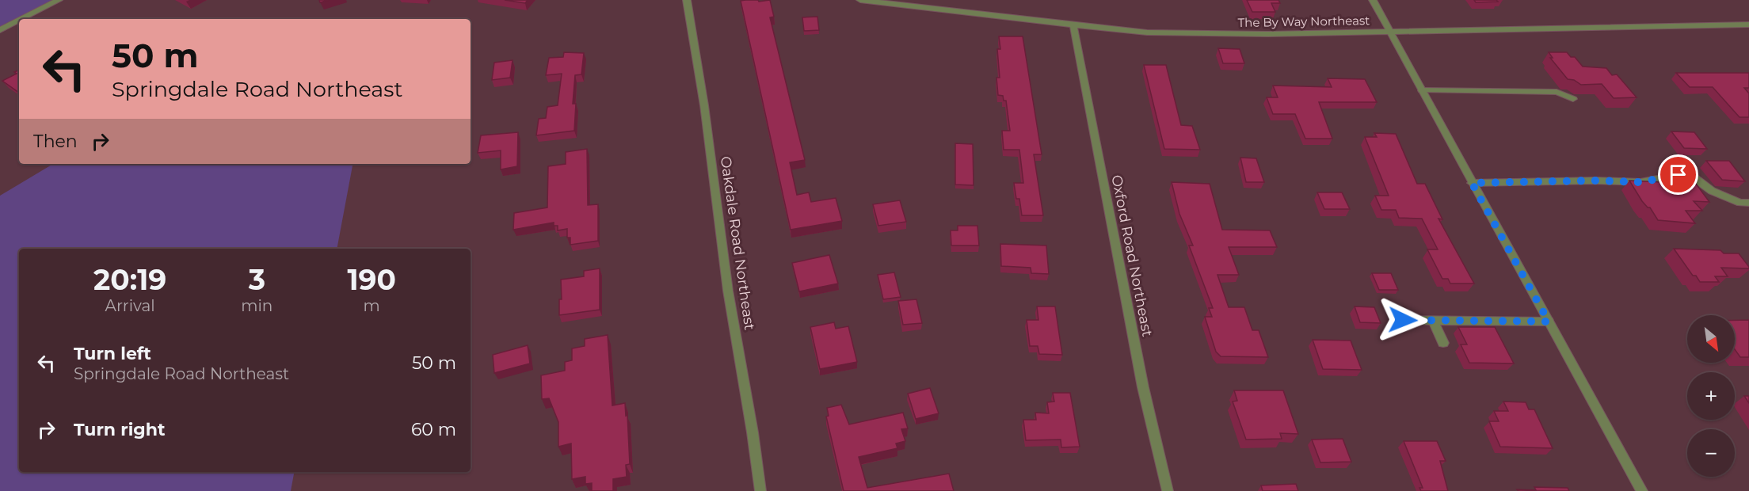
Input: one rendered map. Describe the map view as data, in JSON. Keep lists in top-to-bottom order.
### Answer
{
  "streets": {
    "street": ["The By Way Northeast", "Oakdale Road Northeast", "Oxford Road Northeast"]
  },
  "crossings": [
    ["The By Way Northeast", "Oxford Road Northeast"]
  ],
  "north": "bottom right",
  "page": {
    "turn": ["50 m", "Springdale Road Northeast"],
    "then": "Then",
    "eta": [
      "20:19",
      "Arrival",
      "3",
      "min",
      "190",
      "m"
    ],
    "map_buttons": ["+", "−"],
    "list": [
      {
        "name": "Turn left",
        "note": "Springdale Road Northeast",
        "value": "50 m"
      },
      {
        "name": "Turn right",
        "value": "60 m"
      }
    ]
  }
}
